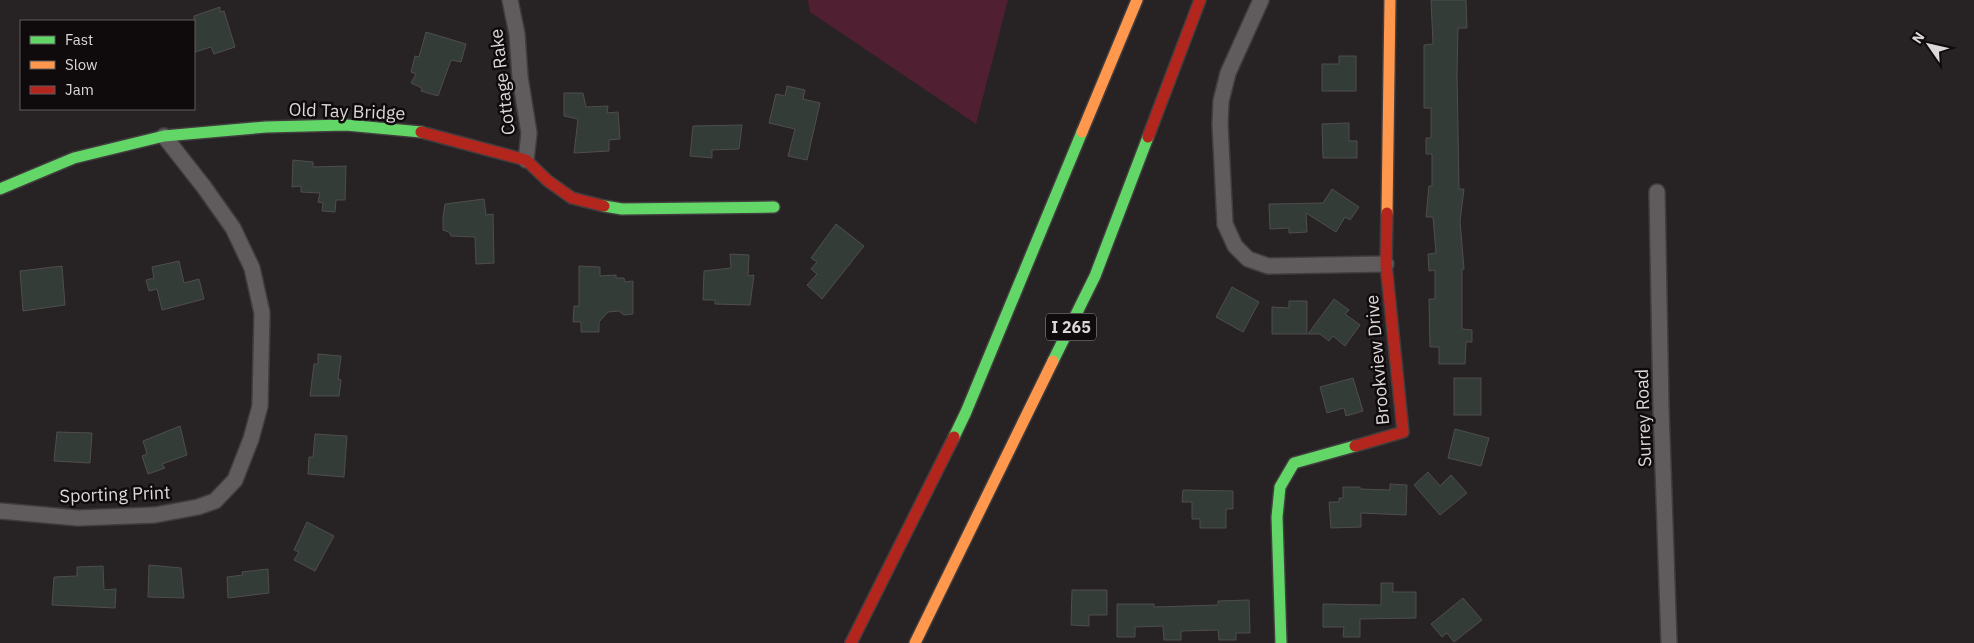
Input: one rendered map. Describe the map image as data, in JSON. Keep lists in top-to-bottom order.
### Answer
{
  "streets": {
    "main road": ["Old Tay Bridge", "I 265", "Brookview Drive"],
    "street": ["Cottage Rake", "Surrey Road", "Sporting Print"]
  },
  "crossings": [
    ["Cottage Rake", "Old Tay Bridge"],
    ["Old Tay Bridge", "Sporting Print"]
  ],
  "legend": ["Fast", "Slow", "Jam"],
  "north": "top left"
}
